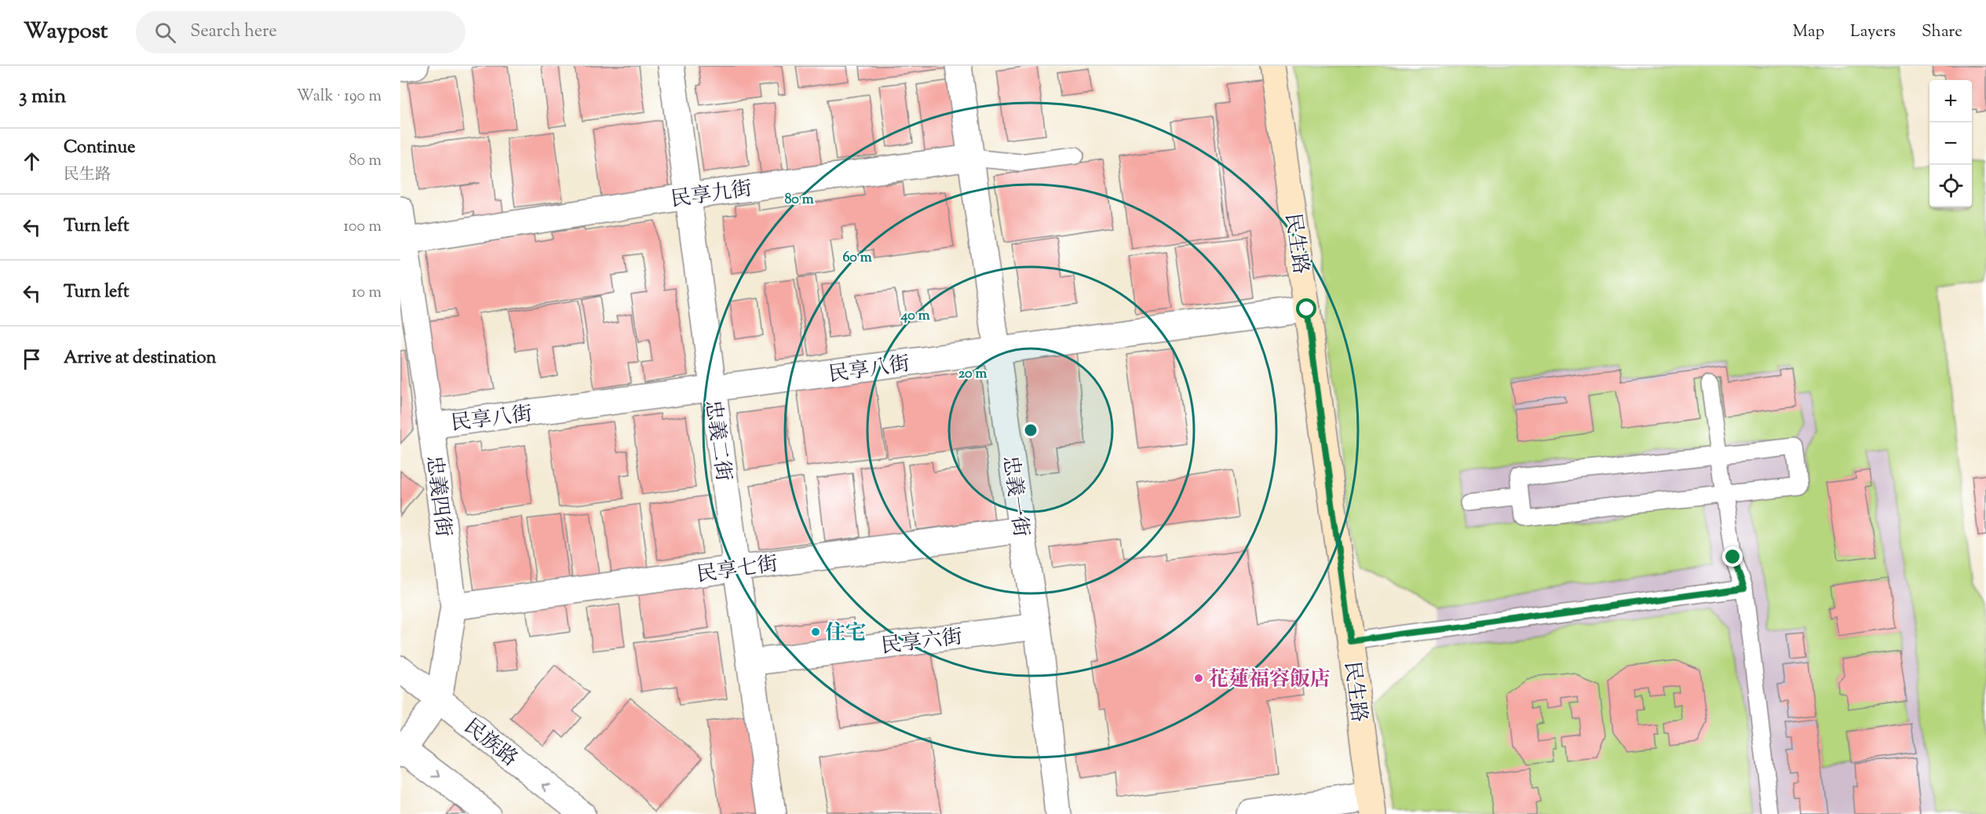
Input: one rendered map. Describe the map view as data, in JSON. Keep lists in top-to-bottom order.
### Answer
{
  "streets": {
    "main road": ["民生路"],
    "street": [
      "民享九街",
      "民享八街",
      "忠義二街",
      "忠義四街",
      "忠義一街",
      "民享七街",
      "民享六街",
      "民族路"
    ]
  },
  "crossings": [
    ["民享九街", "忠義二街"],
    ["民享九街", "忠義四街"],
    ["民享九街", "忠義一街"],
    ["民生路", "民享八街"],
    ["民享八街", "忠義二街"],
    ["民享八街", "忠義四街"],
    ["民享八街", "忠義一街"],
    ["忠義二街", "民享七街"],
    ["忠義二街", "民享六街"],
    ["忠義四街", "民享七街"],
    ["忠義四街", "民族路"],
    ["忠義一街", "民享七街"],
    ["忠義一街", "民享六街"]
  ],
  "places": ["住宅", "花蓮福容飯店"],
  "page": {
    "header": "Waypost",
    "search": "Search here",
    "nav": ["Map", "Layers", "Share"],
    "heading": ["3 min", "Walk · 190 m"],
    "map_buttons": ["+", "−"],
    "list": [
      ["Continue", "民生路", "80 m"],
      ["Turn left", "100 m"],
      ["Turn left", "10 m"],
      "Arrive at destination"
    ]
  },
  "rings": [
    "80 m",
    "60 m",
    "40 m",
    "20 m"
  ]
}
